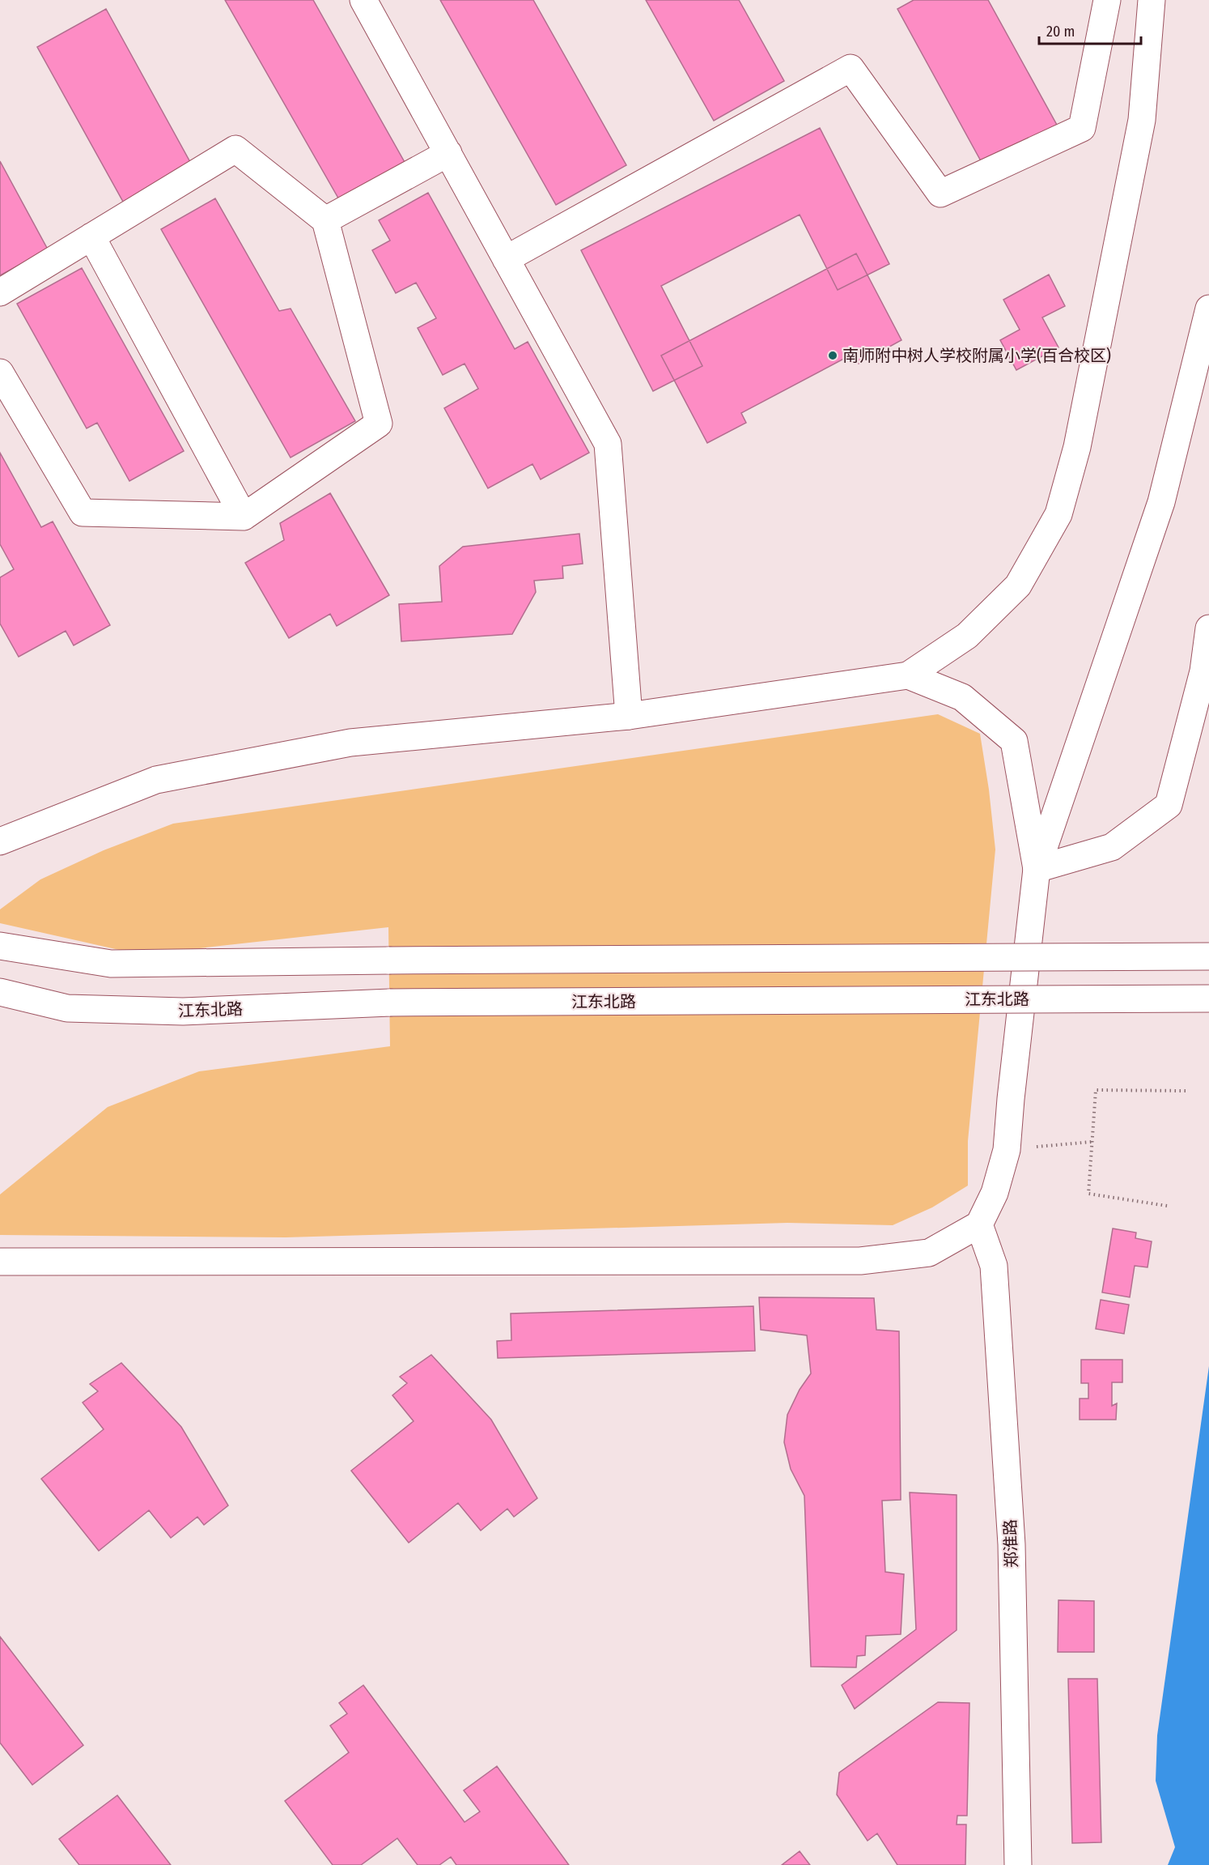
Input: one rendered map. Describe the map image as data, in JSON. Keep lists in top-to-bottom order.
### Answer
{
  "streets": {
    "main road": ["江东北路", "郑淮路"]
  },
  "places": ["南师附中树人学校附属小学(百合校区)"],
  "scale_bar": "20 m"
}
